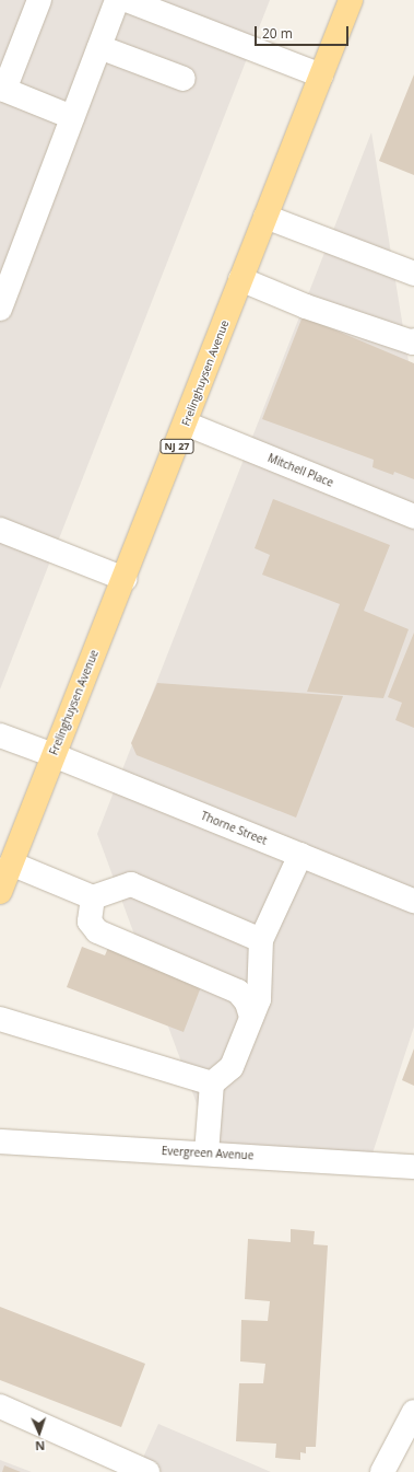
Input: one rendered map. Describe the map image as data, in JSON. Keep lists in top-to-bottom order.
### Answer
{
  "streets": {
    "main road": ["Frelinghuysen Avenue", "NJ 27"],
    "street": ["Mitchell Place", "Thorne Street", "Evergreen Avenue"]
  },
  "crossings": [
    ["Frelinghuysen Avenue", "Mitchell Place"],
    ["Frelinghuysen Avenue", "Thorne Street"]
  ],
  "scale_bar": "20 m",
  "north": "bottom"
}
